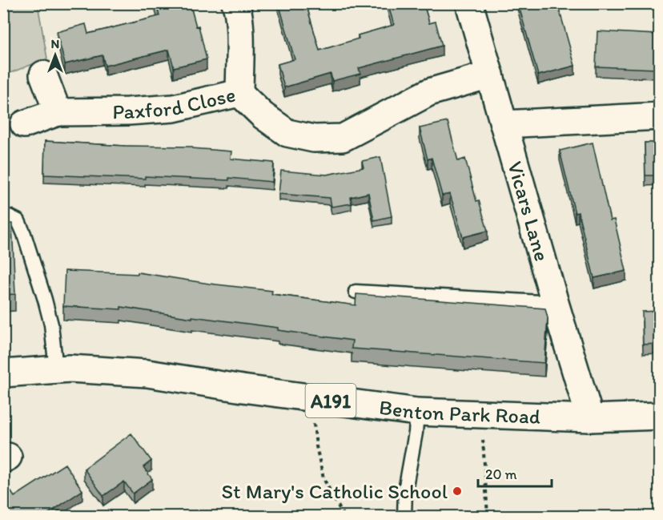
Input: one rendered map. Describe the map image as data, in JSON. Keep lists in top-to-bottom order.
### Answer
{
  "streets": {
    "street": [
      "Paxford Close",
      "Vicars Lane",
      "A191",
      "Benton Park Road"
    ]
  },
  "crossings": [
    ["Paxford Close", "Vicars Lane"],
    ["Vicars Lane", "Benton Park Road"]
  ],
  "places": ["St Mary's Catholic School"],
  "scale_bar": "20 m",
  "north": "top"
}
